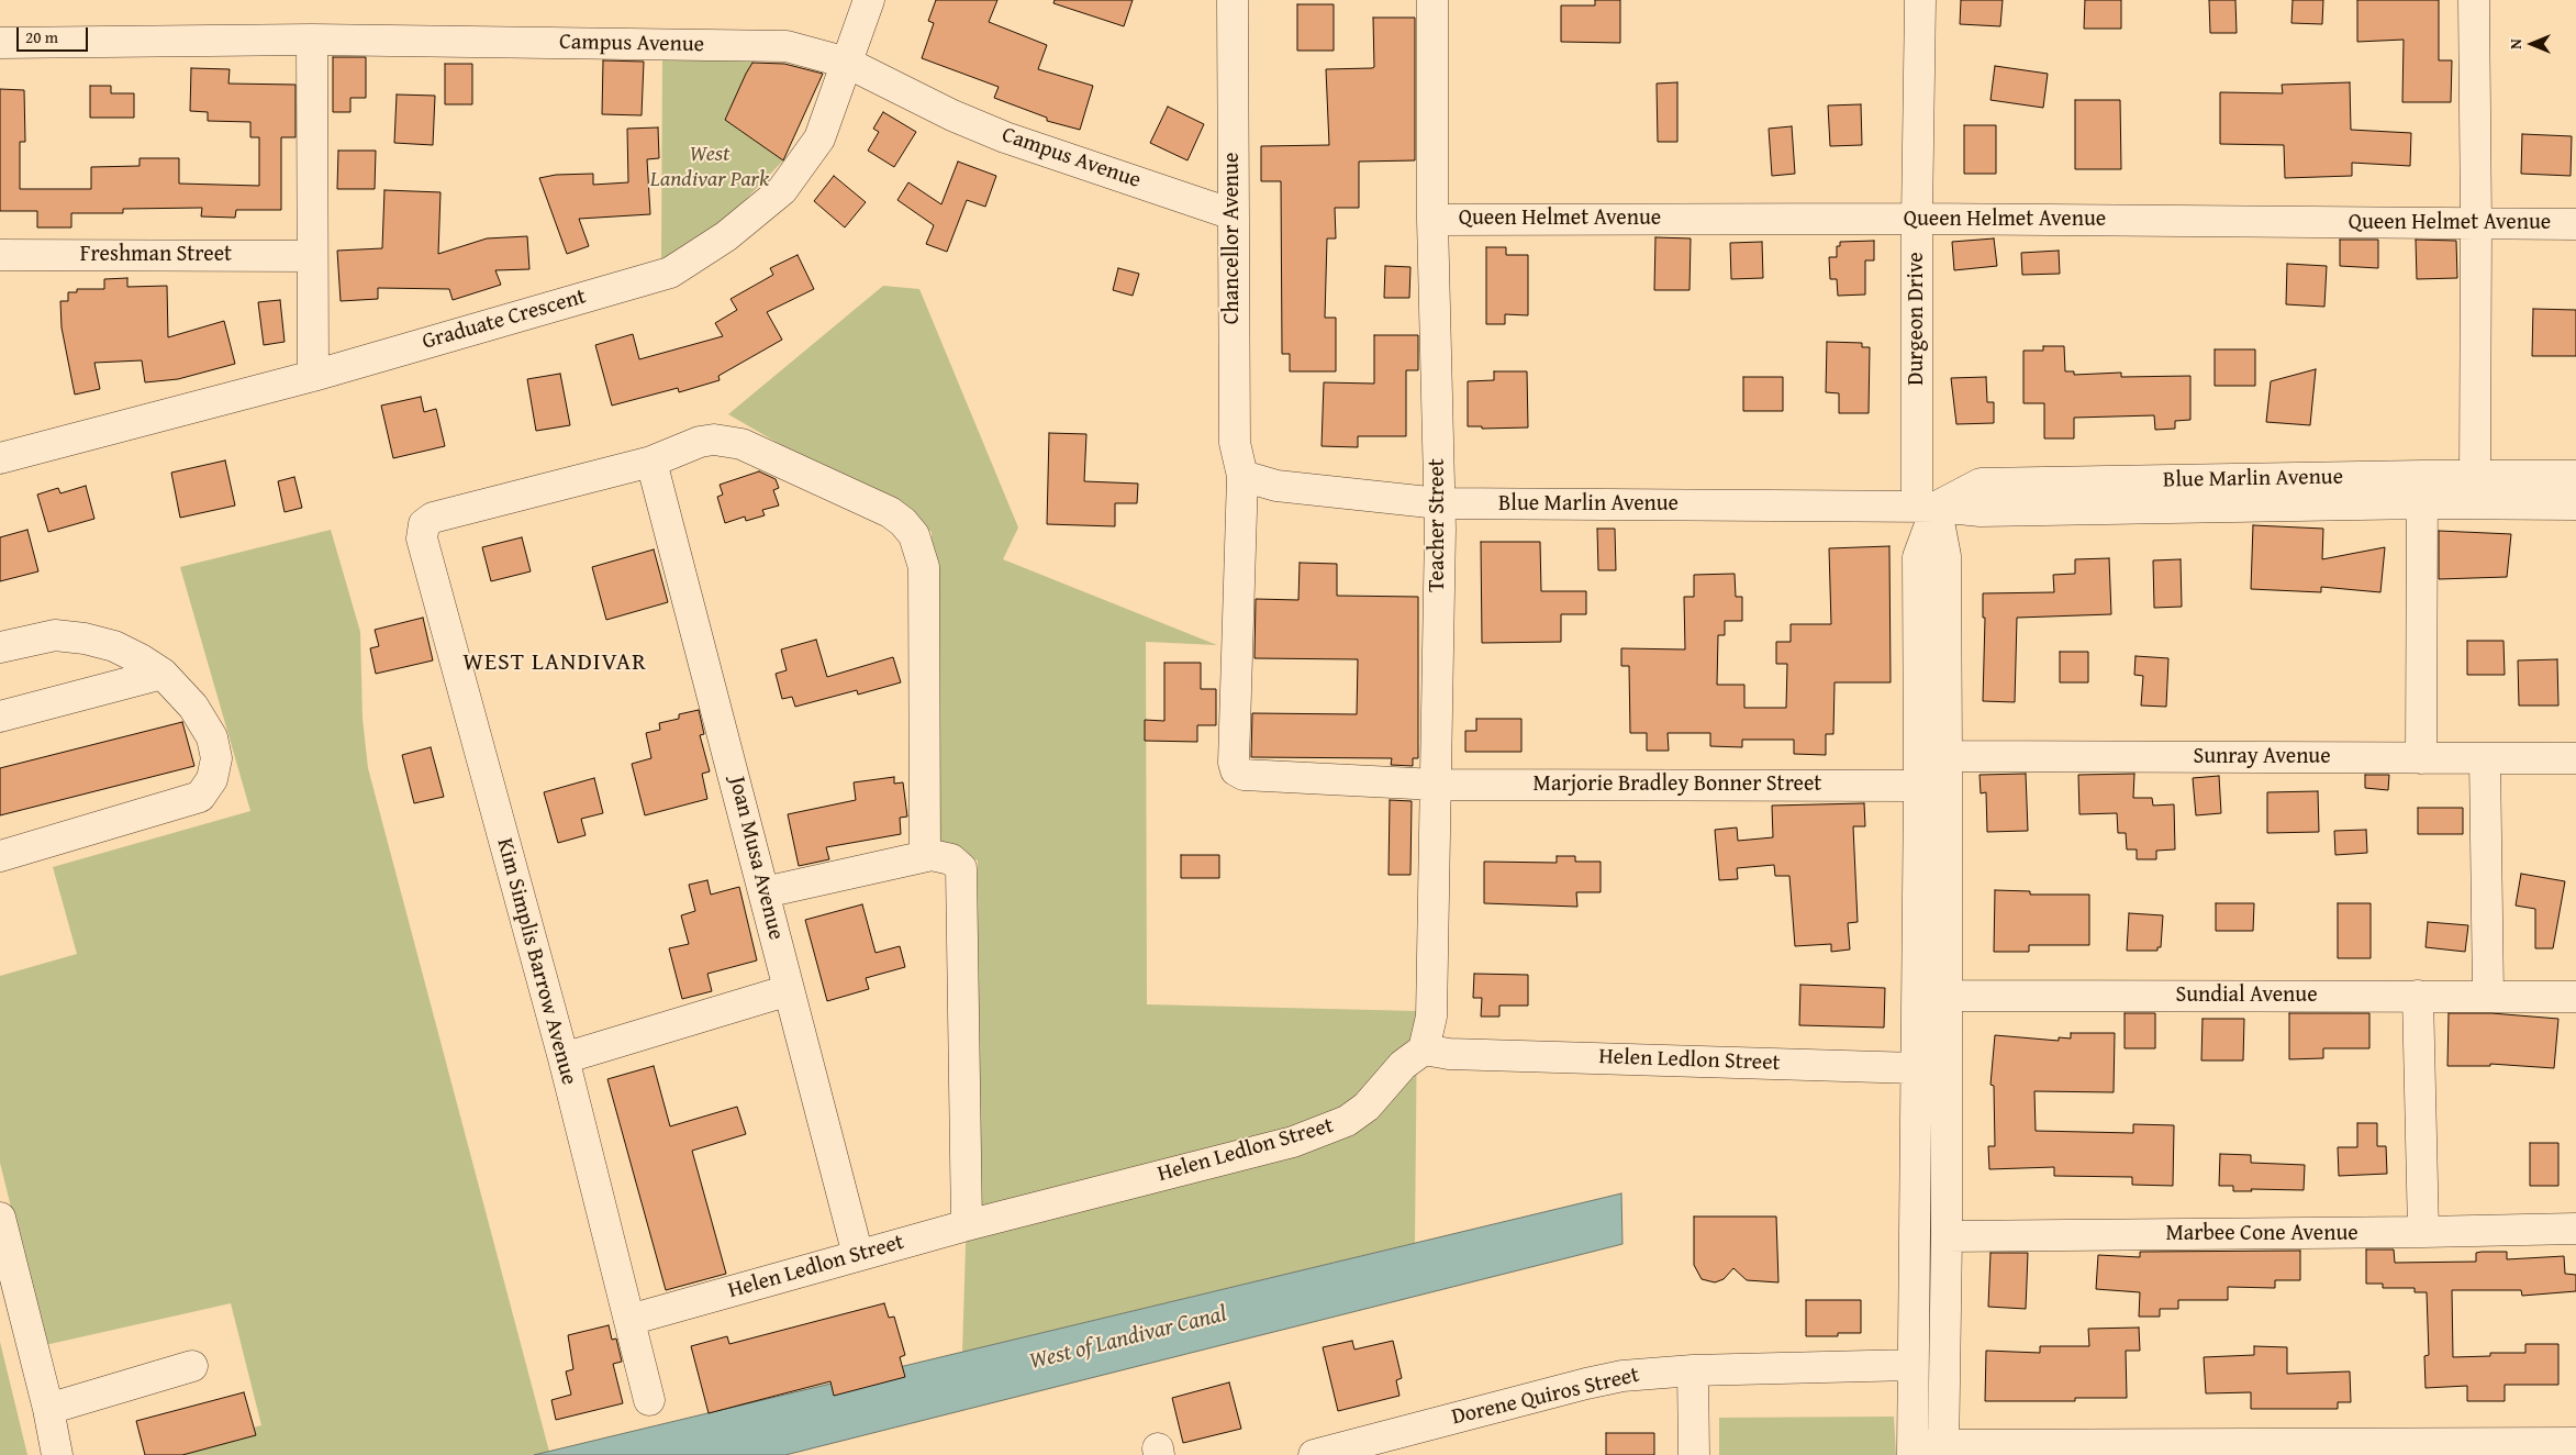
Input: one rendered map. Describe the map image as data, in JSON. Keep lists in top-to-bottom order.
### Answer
{
  "streets": {
    "street": [
      "Campus Avenue",
      "Queen Helmet Avenue",
      "Chancellor Avenue",
      "Freshman Street",
      "Durgeon Drive",
      "Graduate Crescent",
      "Blue Marlin Avenue",
      "Teacher Street",
      "Sunray Avenue",
      "Marjorie Bradley Bonner Street",
      "Joan Musa Avenue",
      "Kim Simplis Barrow Avenue",
      "Sundial Avenue",
      "Helen Ledlon Street",
      "Marbee Cone Avenue",
      "Dorene Quiros Street"
    ]
  },
  "crossings": [
    ["Campus Avenue", "Chancellor Avenue"],
    ["Campus Avenue", "Graduate Crescent"],
    ["Queen Helmet Avenue", "Durgeon Drive"],
    ["Queen Helmet Avenue", "Teacher Street"],
    ["Chancellor Avenue", "Blue Marlin Avenue"],
    ["Chancellor Avenue", "Teacher Street"],
    ["Chancellor Avenue", "Marjorie Bradley Bonner Street"],
    ["Durgeon Drive", "Blue Marlin Avenue"],
    ["Blue Marlin Avenue", "Teacher Street"],
    ["Teacher Street", "Marjorie Bradley Bonner Street"],
    ["Teacher Street", "Helen Ledlon Street"],
    ["Joan Musa Avenue", "Kim Simplis Barrow Avenue"],
    ["Joan Musa Avenue", "Helen Ledlon Street"],
    ["Kim Simplis Barrow Avenue", "Helen Ledlon Street"]
  ],
  "districts": ["WEST LANDIVAR"],
  "water": ["West of Landivar Canal"],
  "parks": ["West Landivar Park"],
  "scale_bar": "20 m",
  "north": "left"
}
